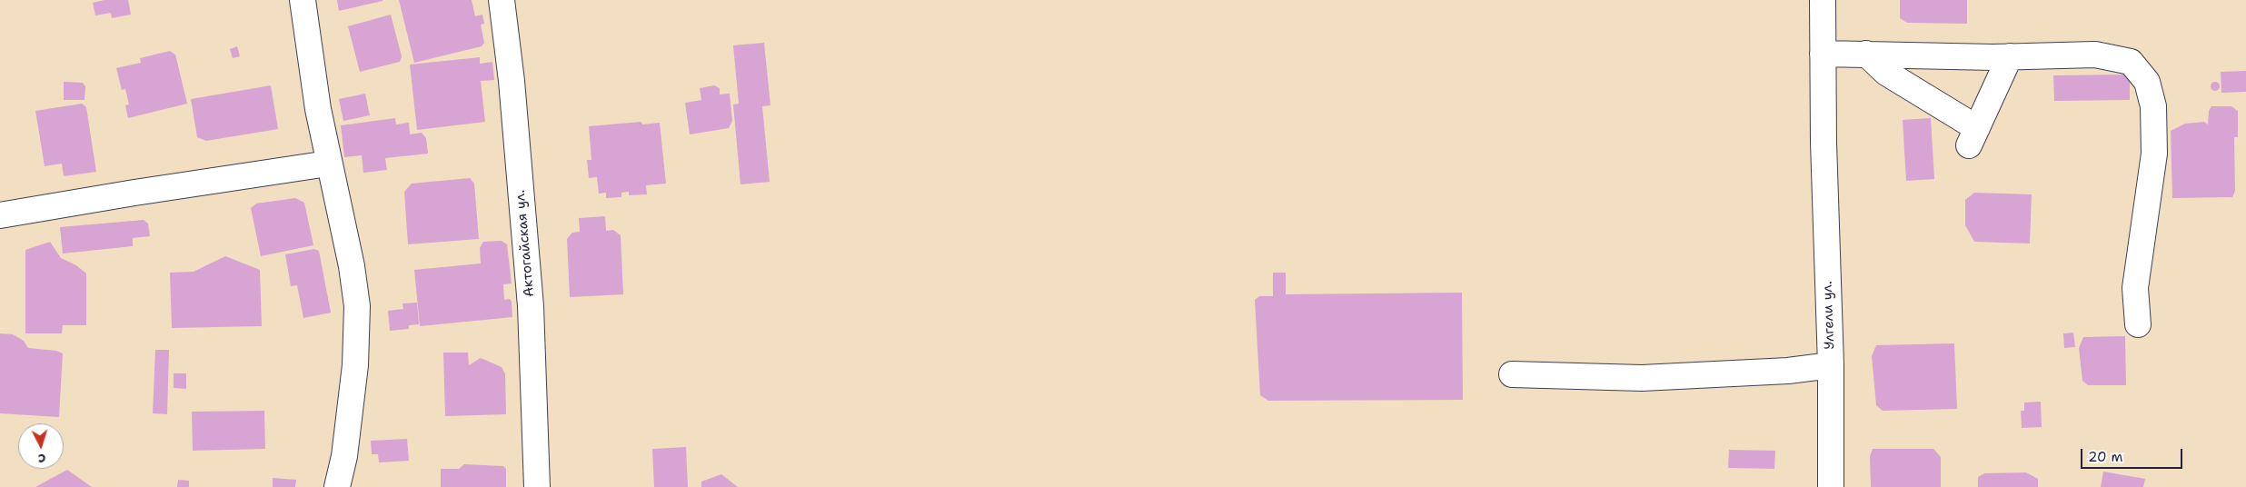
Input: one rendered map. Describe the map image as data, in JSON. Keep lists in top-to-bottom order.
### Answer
{
  "streets": {
    "street": ["Актогайская ул.", "Улгели ул."]
  },
  "scale_bar": "20 m",
  "north": "bottom"
}
